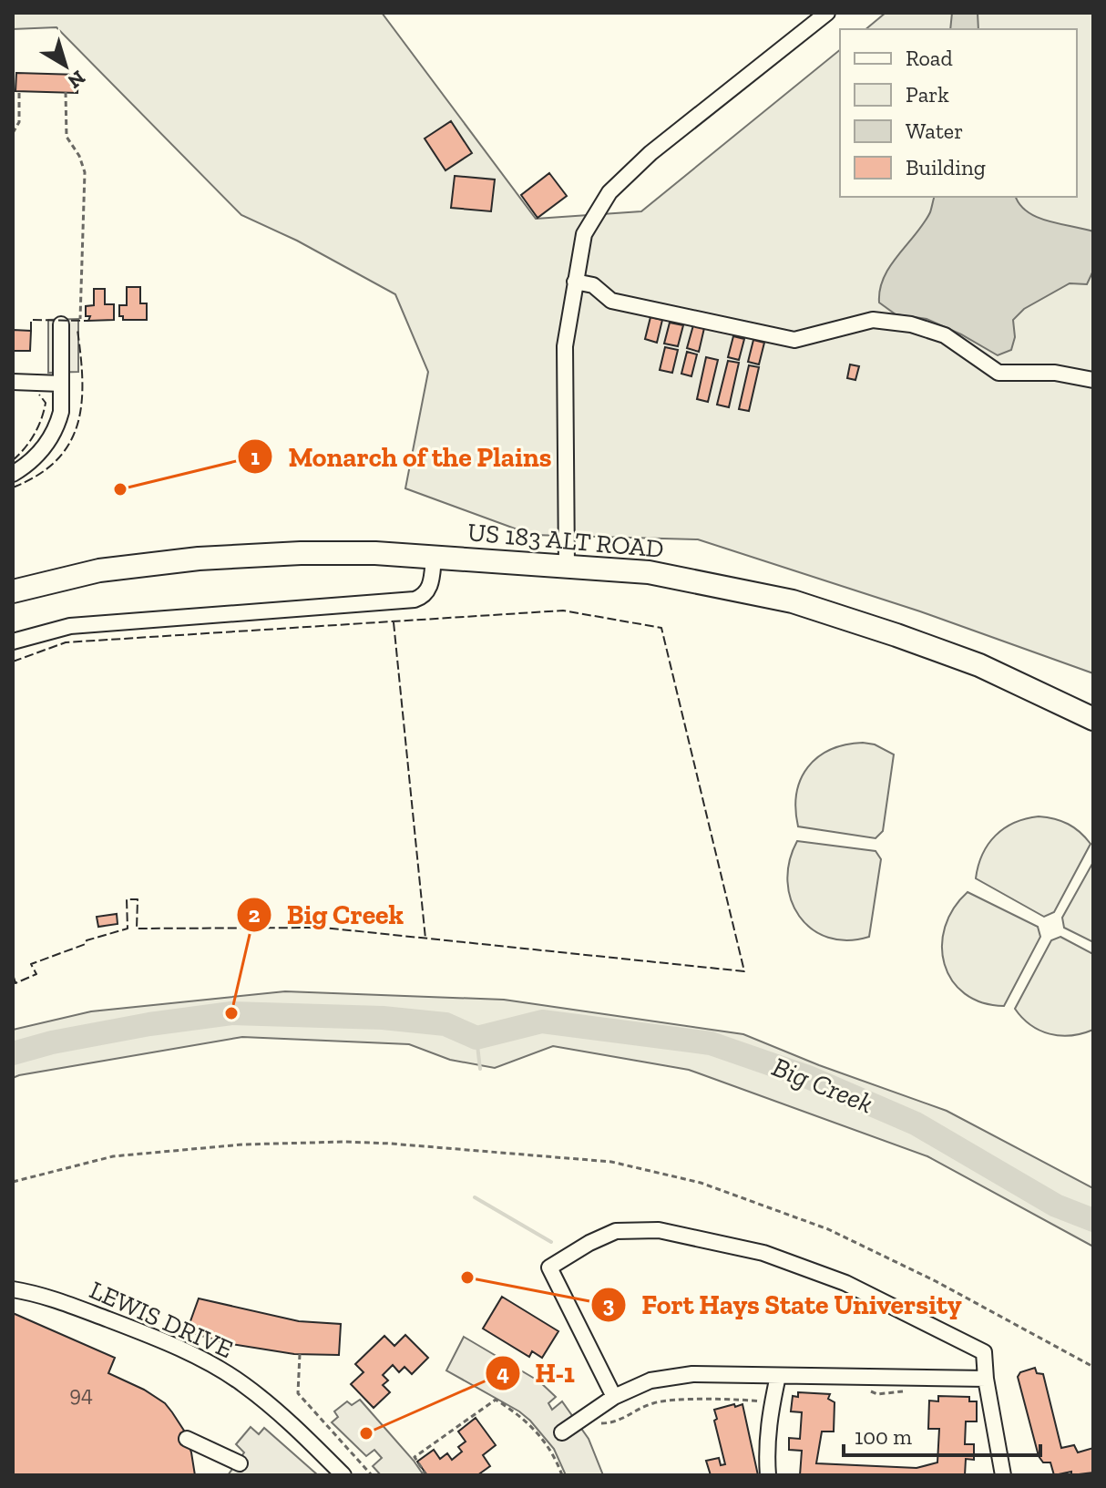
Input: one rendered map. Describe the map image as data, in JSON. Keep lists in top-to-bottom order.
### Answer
{
  "streets": {
    "highway": ["US 183 ALT ROAD"],
    "street": ["LEWIS DRIVE"]
  },
  "water": ["Big Creek"],
  "places": [
    "Monarch of the Plains",
    "Big Creek",
    "Fort Hays State University",
    "H-1"
  ],
  "house_numbers": ["94"],
  "legend": [
    "Road",
    "Park",
    "Water",
    "Building"
  ],
  "scale_bar": "100 m",
  "north": "bottom right"
}
